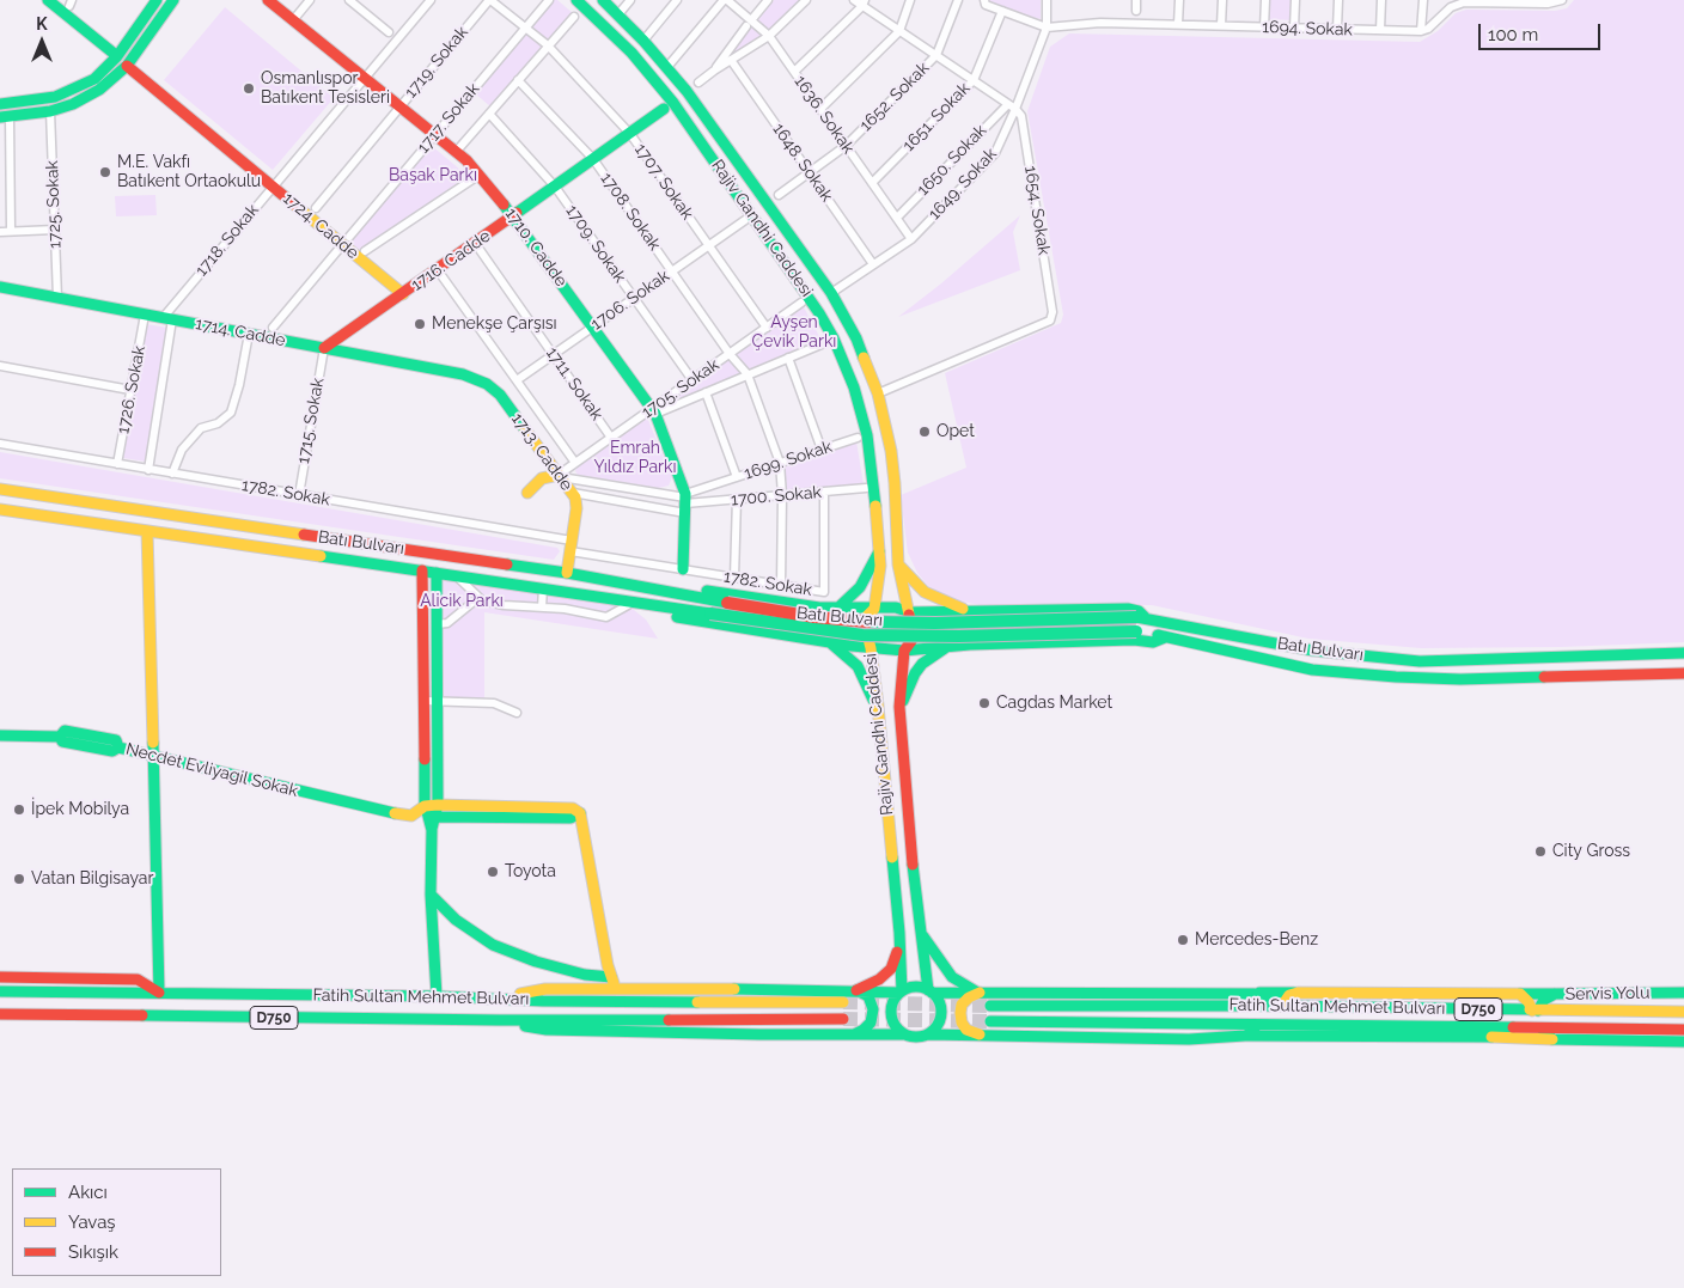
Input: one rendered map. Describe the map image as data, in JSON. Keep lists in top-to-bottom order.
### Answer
{
  "streets": {
    "main road": [
      "1724. Cadde",
      "Rajiv Gandhi Caddesi",
      "1710. Cadde",
      "1716. Cadde",
      "1714. Cadde",
      "1713. Cadde",
      "Batı Bulvarı",
      "Necdet Evliyagil Sokak",
      "Servis Yolu",
      "Fatih Sultan Mehmet Bulvarı",
      "D750"
    ],
    "street": [
      "1694. Sokak",
      "1719. Sokak",
      "1652. Sokak",
      "1636. Sokak",
      "1651. Sokak",
      "1717. Sokak",
      "1650. Sokak",
      "1648. Sokak",
      "1707. Sokak",
      "1649. Sokak",
      "1725. Sokak",
      "1654. Sokak",
      "1708. Sokak",
      "1718. Sokak",
      "1709. Sokak",
      "1706. Sokak",
      "1711. Sokak",
      "1705. Sokak",
      "1726. Sokak",
      "1715. Sokak",
      "1699. Sokak",
      "1782. Sokak",
      "1700. Sokak"
    ]
  },
  "crossings": [
    ["1694. Sokak", "1649. Sokak"],
    ["1719. Sokak", "1707. Sokak"],
    ["1719. Sokak", "1710. Cadde"],
    ["1652. Sokak", "1636. Sokak"],
    ["1652. Sokak", "1648. Sokak"],
    ["1636. Sokak", "1651. Sokak"],
    ["1636. Sokak", "1650. Sokak"],
    ["1636. Sokak", "1649. Sokak"],
    ["1717. Sokak", "1707. Sokak"],
    ["1717. Sokak", "1708. Sokak"],
    ["1717. Sokak", "1724. Cadde"],
    ["1717. Sokak", "1709. Sokak"],
    ["1717. Sokak", "1710. Cadde"],
    ["1648. Sokak", "1649. Sokak"],
    ["1707. Sokak", "1716. Cadde"],
    ["1707. Sokak", "1706. Sokak"],
    ["1707. Sokak", "1705. Sokak"],
    ["1649. Sokak", "1654. Sokak"],
    ["1649. Sokak", "Rajiv Gandhi Caddesi"],
    ["1725. Sokak", "1714. Cadde"],
    ["1654. Sokak", "Rajiv Gandhi Caddesi"],
    ["1708. Sokak", "1716. Cadde"],
    ["1708. Sokak", "1706. Sokak"],
    ["1708. Sokak", "1705. Sokak"],
    ["1708. Sokak", "1699. Sokak"],
    ["1708. Sokak", "1782. Sokak"],
    ["1708. Sokak", "1700. Sokak"],
    ["1724. Cadde", "1718. Sokak"],
    ["1724. Cadde", "1716. Cadde"],
    ["Rajiv Gandhi Caddesi", "Batı Bulvarı"],
    ["1718. Sokak", "1710. Cadde"],
    ["1718. Sokak", "1714. Cadde"],
    ["1718. Sokak", "1726. Sokak"],
    ["1709. Sokak", "1716. Cadde"],
    ["1709. Sokak", "1706. Sokak"],
    ["1709. Sokak", "1705. Sokak"],
    ["1710. Cadde", "1716. Cadde"],
    ["1710. Cadde", "1706. Sokak"],
    ["1710. Cadde", "1705. Sokak"],
    ["1710. Cadde", "1699. Sokak"],
    ["1710. Cadde", "1782. Sokak"],
    ["1710. Cadde", "1700. Sokak"],
    ["1716. Cadde", "1714. Cadde"],
    ["1716. Cadde", "1711. Sokak"],
    ["1716. Cadde", "1715. Sokak"],
    ["1706. Sokak", "1711. Sokak"],
    ["1714. Cadde", "1726. Sokak"],
    ["1714. Cadde", "1715. Sokak"],
    ["1714. Cadde", "1713. Cadde"],
    ["1711. Sokak", "1705. Sokak"],
    ["1705. Sokak", "1713. Cadde"],
    ["1726. Sokak", "1782. Sokak"],
    ["1715. Sokak", "1782. Sokak"],
    ["1713. Cadde", "1782. Sokak"],
    ["1713. Cadde", "Batı Bulvarı"],
    ["1699. Sokak", "1700. Sokak"],
    ["1782. Sokak", "1700. Sokak"],
    ["Servis Yolu", "Fatih Sultan Mehmet Bulvarı"]
  ],
  "parks": [
    "Başak Parkı",
    "Ayşen Çevik Parkı",
    "Emrah Yıldız Parkı",
    "Alicik Parkı"
  ],
  "places": [
    "Osmanlıspor Batıkent Tesisleri",
    "M.E. Vakfı Batıkent Ortaokulu",
    "Menekşe Çarşısı",
    "Opet",
    "Cagdas Market",
    "İpek Mobilya",
    "City Gross",
    "Toyota",
    "Vatan Bilgisayar",
    "Mercedes-Benz"
  ],
  "legend": ["Akıcı", "Yavaş", "Sıkışık"],
  "scale_bar": "100 m",
  "north": "top"
}
